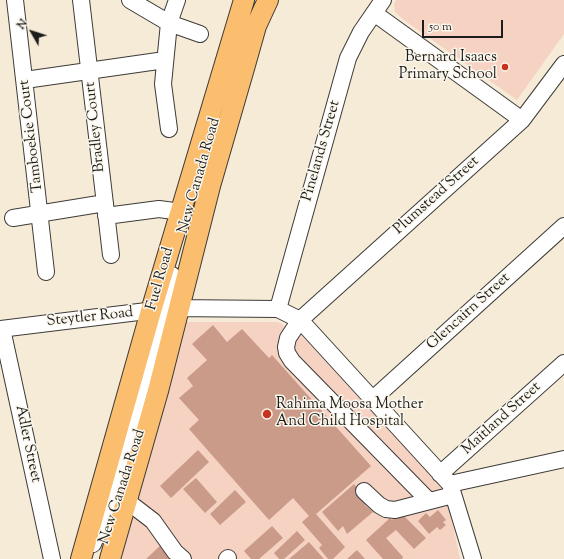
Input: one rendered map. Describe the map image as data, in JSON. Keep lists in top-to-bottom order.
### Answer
{
  "streets": {
    "main road": ["Fuel Road"],
    "street": [
      "Bradley Court",
      "Tamboekie Court",
      "Pinelands Street",
      "New Canada Road",
      "Plumstead Street",
      "Glencairn Street",
      "Steytler Road",
      "Maitland Street",
      "Adler Street"
    ]
  },
  "crossings": [
    ["Pinelands Street", "Steytler Road"],
    ["New Canada Road", "Fuel Road"],
    ["New Canada Road", "Steytler Road"],
    ["Fuel Road", "Steytler Road"],
    ["Steytler Road", "Adler Street"]
  ],
  "places": ["Bernard Isaacs Primary School", "Rahima Moosa Mother And Child Hospital"],
  "scale_bar": "50 m",
  "north": "top left"
}
